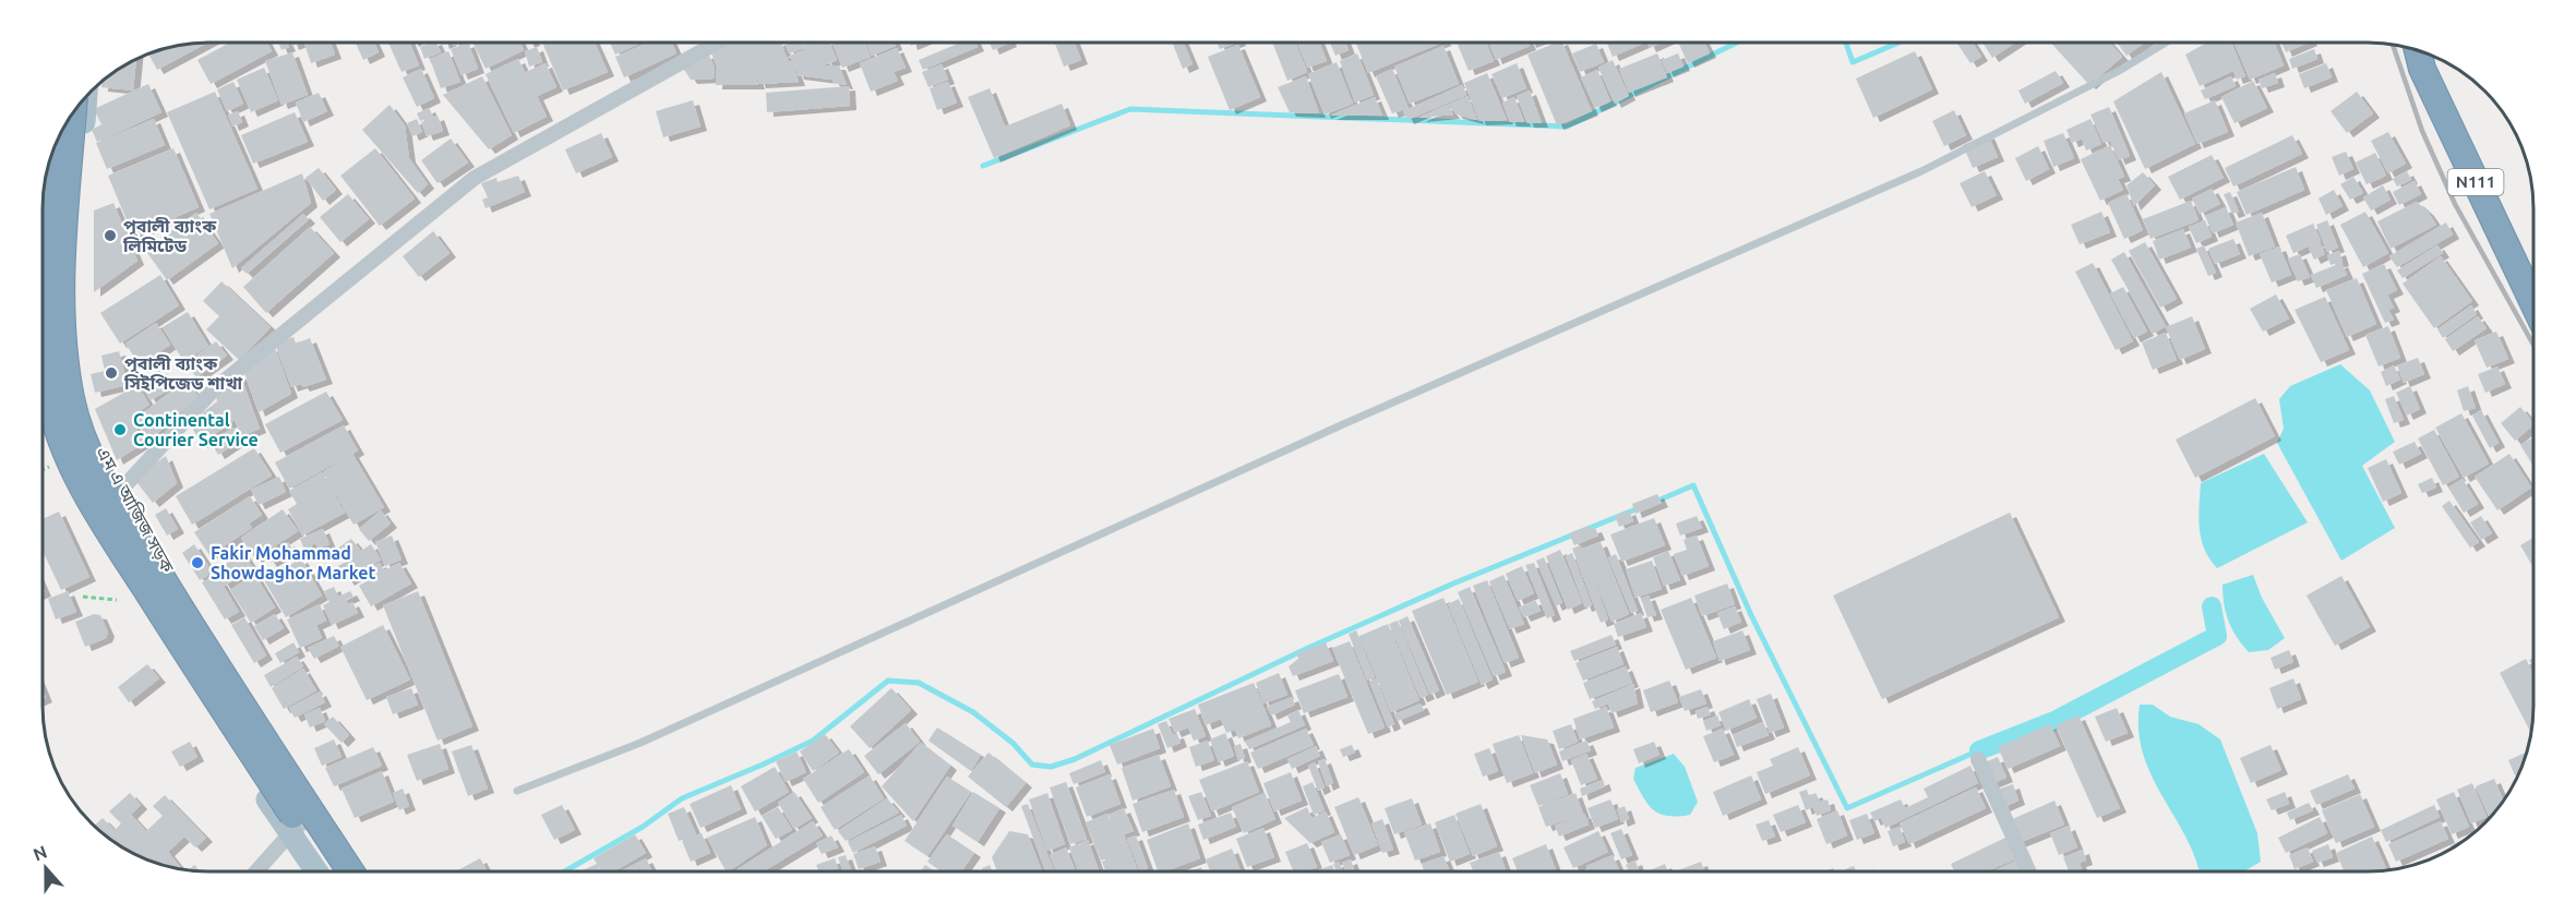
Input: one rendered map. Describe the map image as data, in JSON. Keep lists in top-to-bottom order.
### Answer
{
  "streets": {
    "highway": ["N111"],
    "main road": ["এম এ আজিজ সড়ক"]
  },
  "places": [
    "পূবালী ব্যাংক লিমিটেড",
    "পূবালী ব্যাংক সিইপিজেড শাখা",
    "Continental Courier Service",
    "Fakir Mohammad Showdaghor Market"
  ],
  "north": "top"
}
